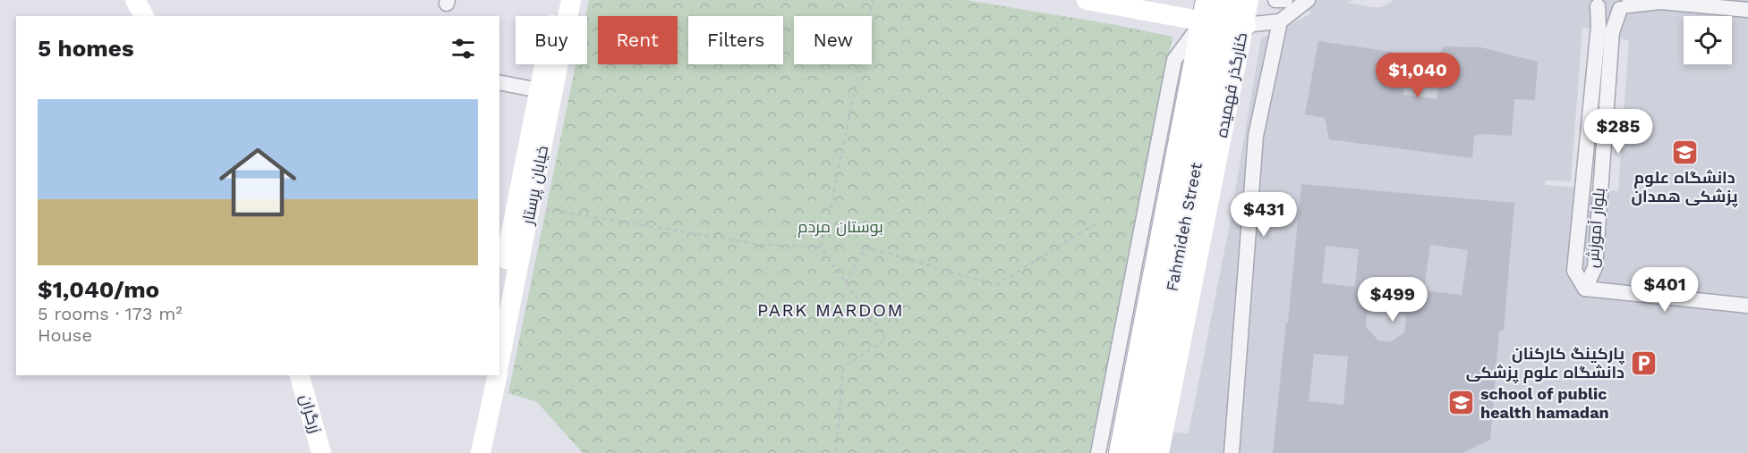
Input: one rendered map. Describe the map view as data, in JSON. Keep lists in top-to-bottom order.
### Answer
{
  "streets": {
    "main road": ["Fahmideh Street"],
    "street": [
      "کنارگذر فهمیده",
      "خیابان پرستار",
      "بلوار آموزش",
      "زرگران"
    ]
  },
  "crossings": [
    ["کنارگذر فهمیده", "Fahmideh Street"]
  ],
  "districts": ["PARK MARDOM"],
  "parks": ["بوستان مردم"],
  "places": {
    "school or university": ["دانشگاه علوم پزشکی همدان", "school of public health hamadan"],
    "parking": ["پارکینگ کارکنان دانشگاه علوم پزشکی"]
  },
  "page": {
    "chip": [
      "Buy",
      "Rent",
      "Filters",
      "New"
    ],
    "heading": "5 homes",
    "price": [
      "$1,040",
      "$285",
      "$431",
      "$401",
      "$499"
    ],
    "list": [
      {
        "name": "$1,040/mo",
        "note": "5 rooms · 173 m² · House"
      }
    ]
  }
}
